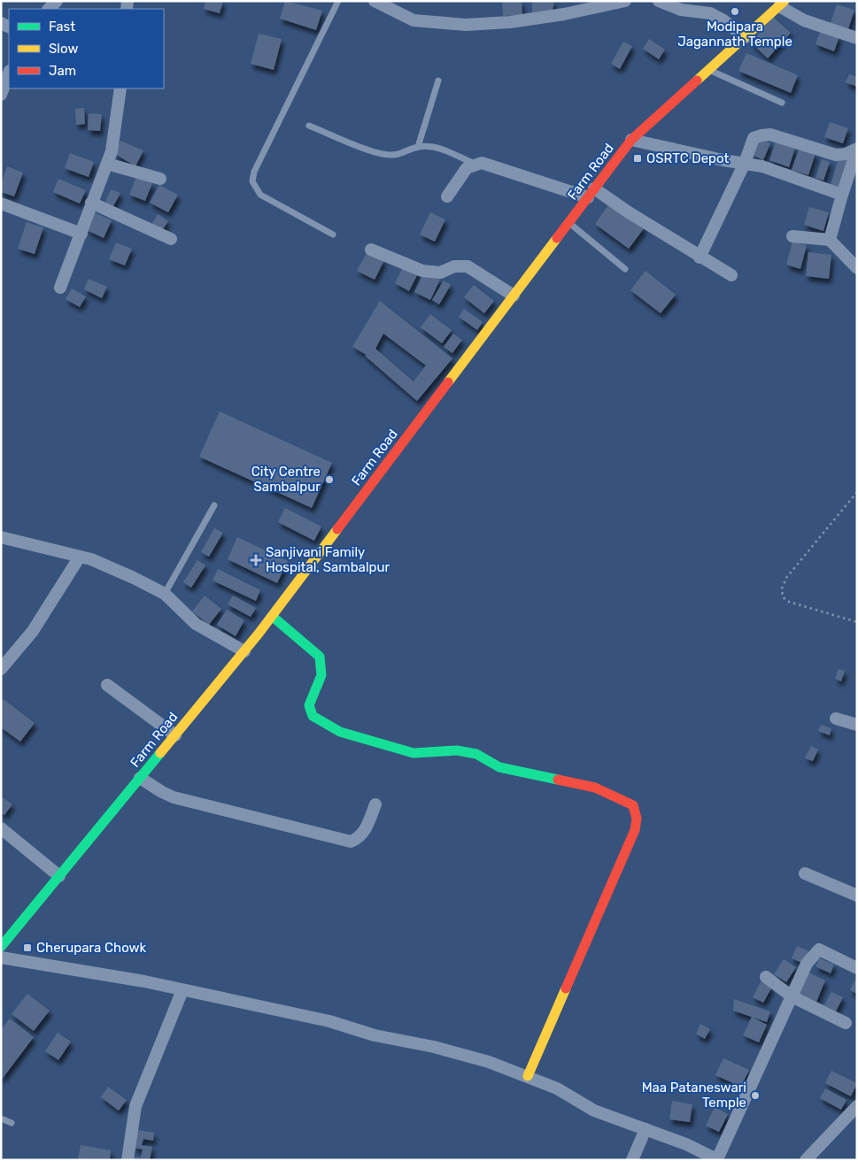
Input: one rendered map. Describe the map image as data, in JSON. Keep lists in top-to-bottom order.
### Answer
{
  "streets": {
    "main road": ["Farm Road"]
  },
  "places": {
    "other": ["Modipara Jagannath Temple", "City Centre Sambalpur", "Maa Pataneswari Temple"],
    "transit": ["OSRTC Depot", "Cherupara Chowk"],
    "health": ["Sanjivani Family Hospital, Sambalpur"]
  },
  "legend": ["Fast", "Slow", "Jam"]
}
